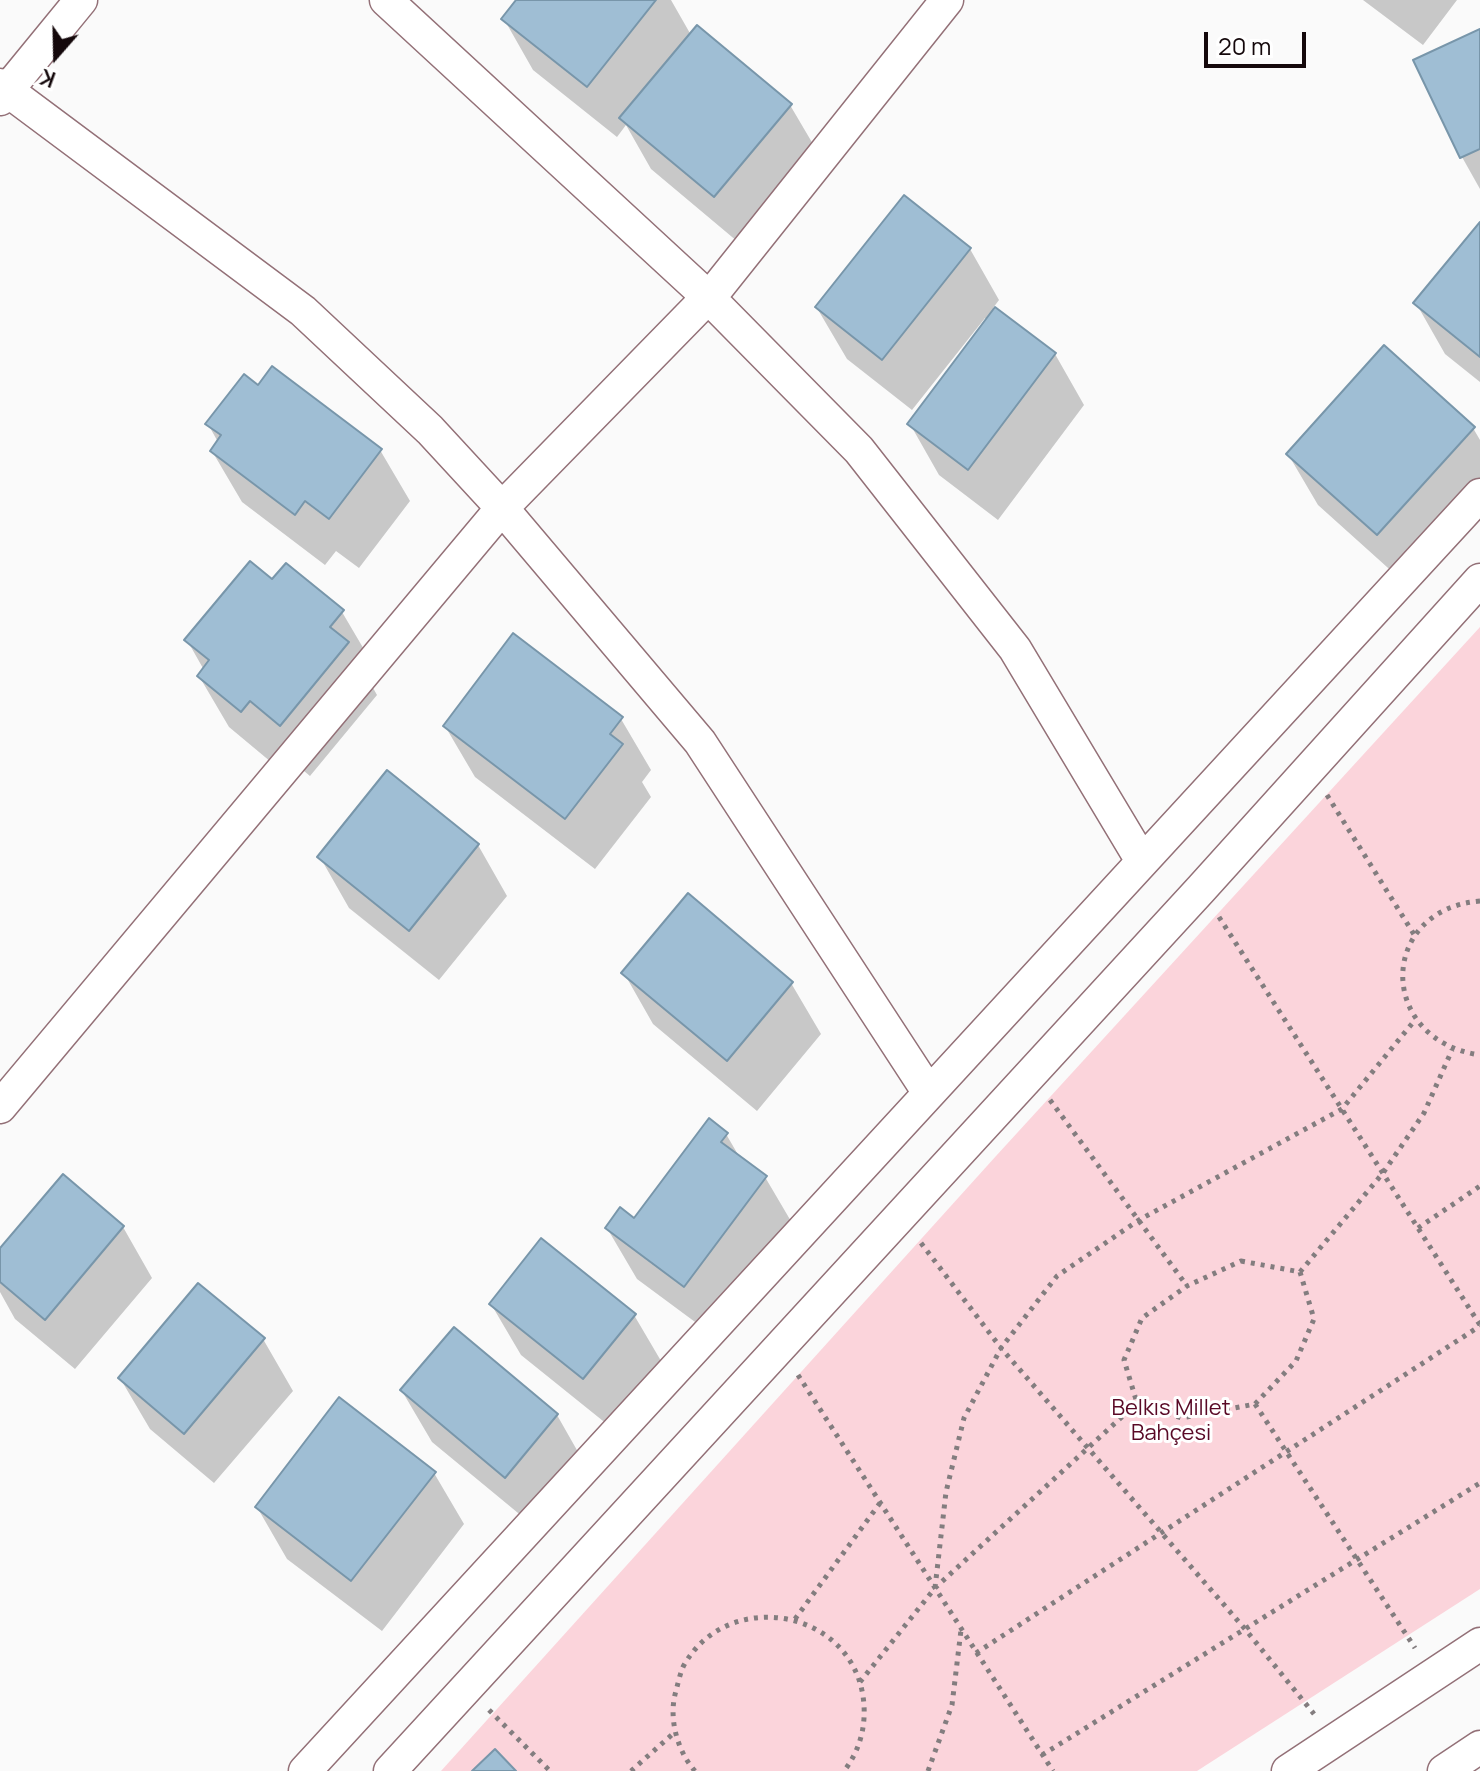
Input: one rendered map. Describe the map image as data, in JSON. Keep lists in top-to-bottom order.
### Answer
{
  "parks": ["Belkıs Millet Bahçesi"],
  "scale_bar": "20 m",
  "north": "bottom"
}
